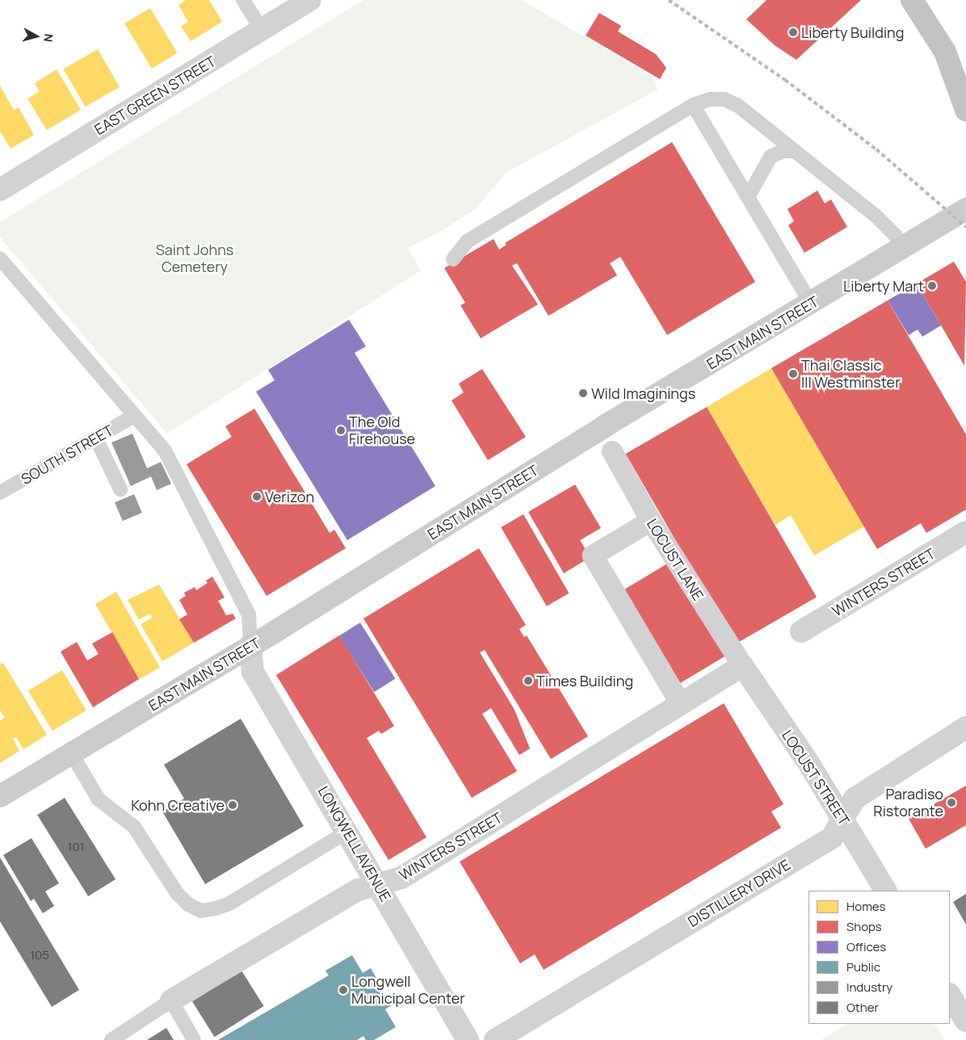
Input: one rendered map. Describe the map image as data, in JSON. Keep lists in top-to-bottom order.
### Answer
{
  "streets": {
    "main road": ["EAST MAIN STREET"],
    "street": [
      "EAST GREEN STREET",
      "LOCUST LANE",
      "WINTERS STREET",
      "LOCUST STREET",
      "LONGWELL AVENUE",
      "DISTILLERY DRIVE"
    ],
    "lane": ["SOUTH STREET"]
  },
  "crossings": [
    ["EAST MAIN STREET", "LONGWELL AVENUE"],
    ["LOCUST LANE", "WINTERS STREET"],
    ["LOCUST LANE", "LOCUST STREET"],
    ["WINTERS STREET", "LOCUST STREET"],
    ["WINTERS STREET", "LONGWELL AVENUE"],
    ["LOCUST STREET", "DISTILLERY DRIVE"]
  ],
  "parks": ["Saint Johns Cemetery"],
  "places": [
    "Liberty Building",
    "Liberty Mart",
    "Thai Classic III Westminster",
    "Wild Imaginings",
    "The Old Firehouse",
    "Verizon",
    "Times Building",
    "Paradiso Ristorante",
    "Kohn Creative",
    "Longwell Municipal Center"
  ],
  "house_numbers": ["101", "105"],
  "legend": [
    "Homes",
    "Shops",
    "Offices",
    "Public",
    "Industry",
    "Other"
  ],
  "north": "right"
}
